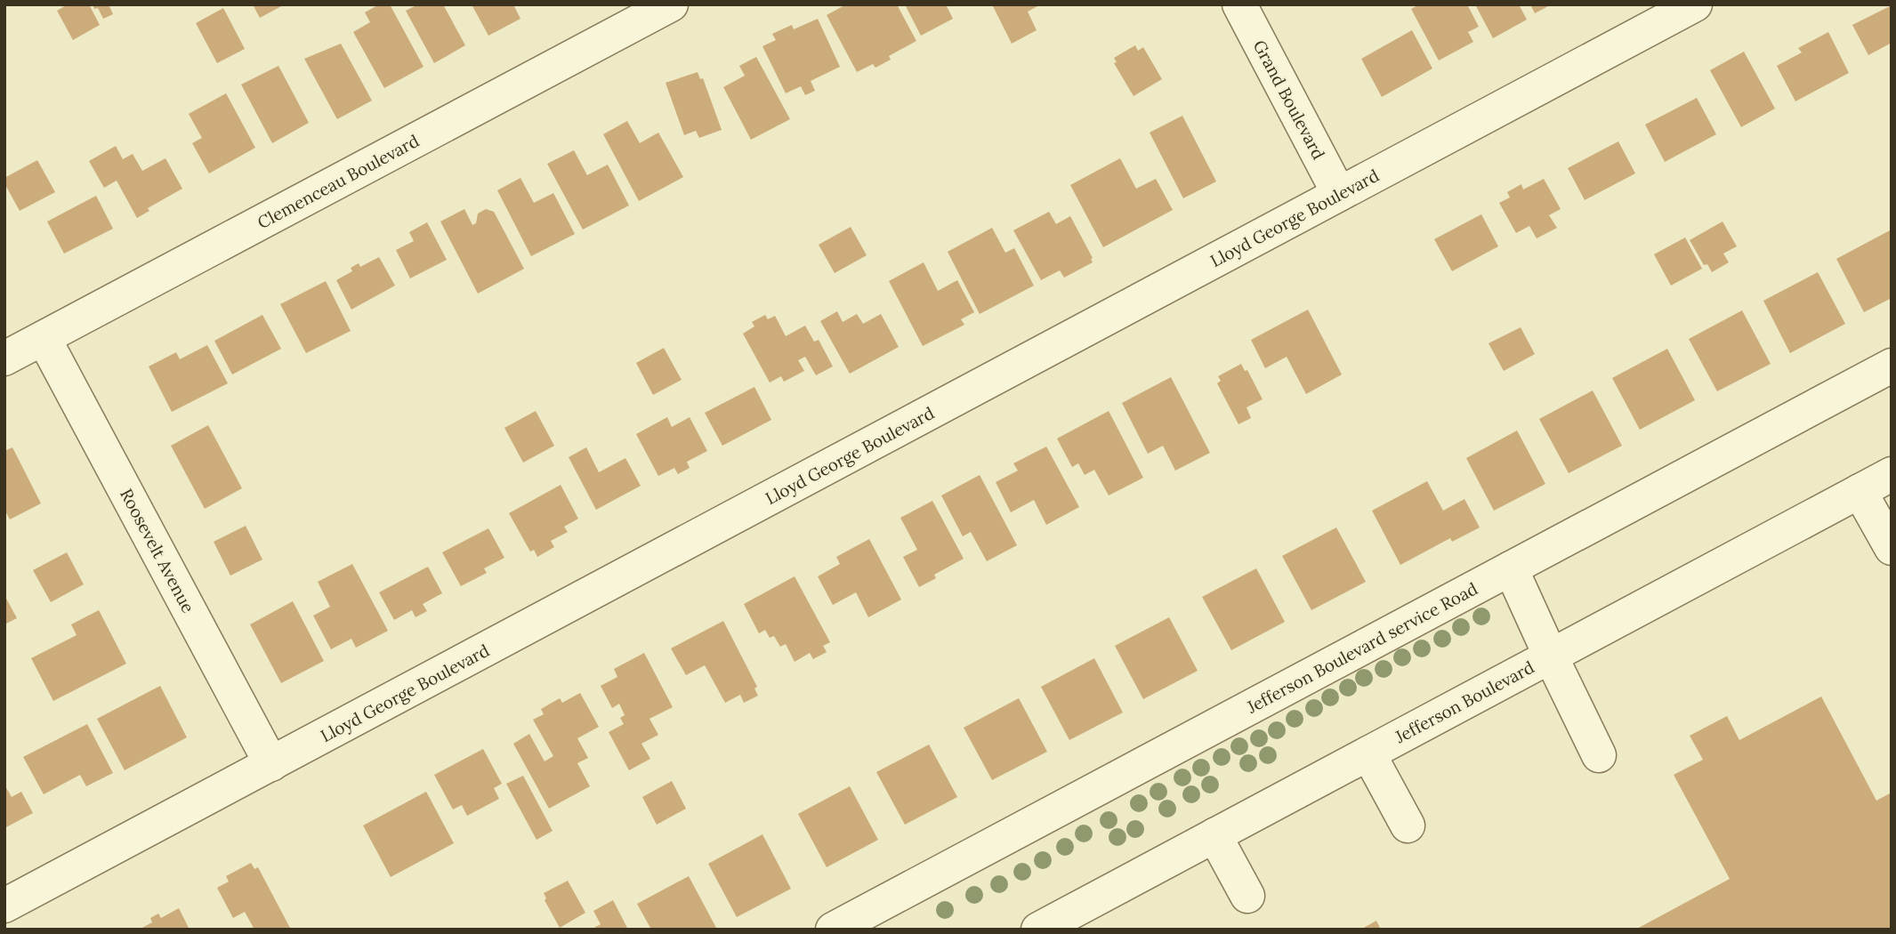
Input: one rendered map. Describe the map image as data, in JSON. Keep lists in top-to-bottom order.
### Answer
{
  "streets": {
    "street": [
      "Grand Boulevard",
      "Clemenceau Boulevard",
      "Lloyd George Boulevard",
      "Roosevelt Avenue",
      "Jefferson Boulevard service Road",
      "Jefferson Boulevard"
    ]
  },
  "crossings": [
    ["Grand Boulevard", "Lloyd George Boulevard"],
    ["Clemenceau Boulevard", "Roosevelt Avenue"],
    ["Lloyd George Boulevard", "Roosevelt Avenue"]
  ]
}
